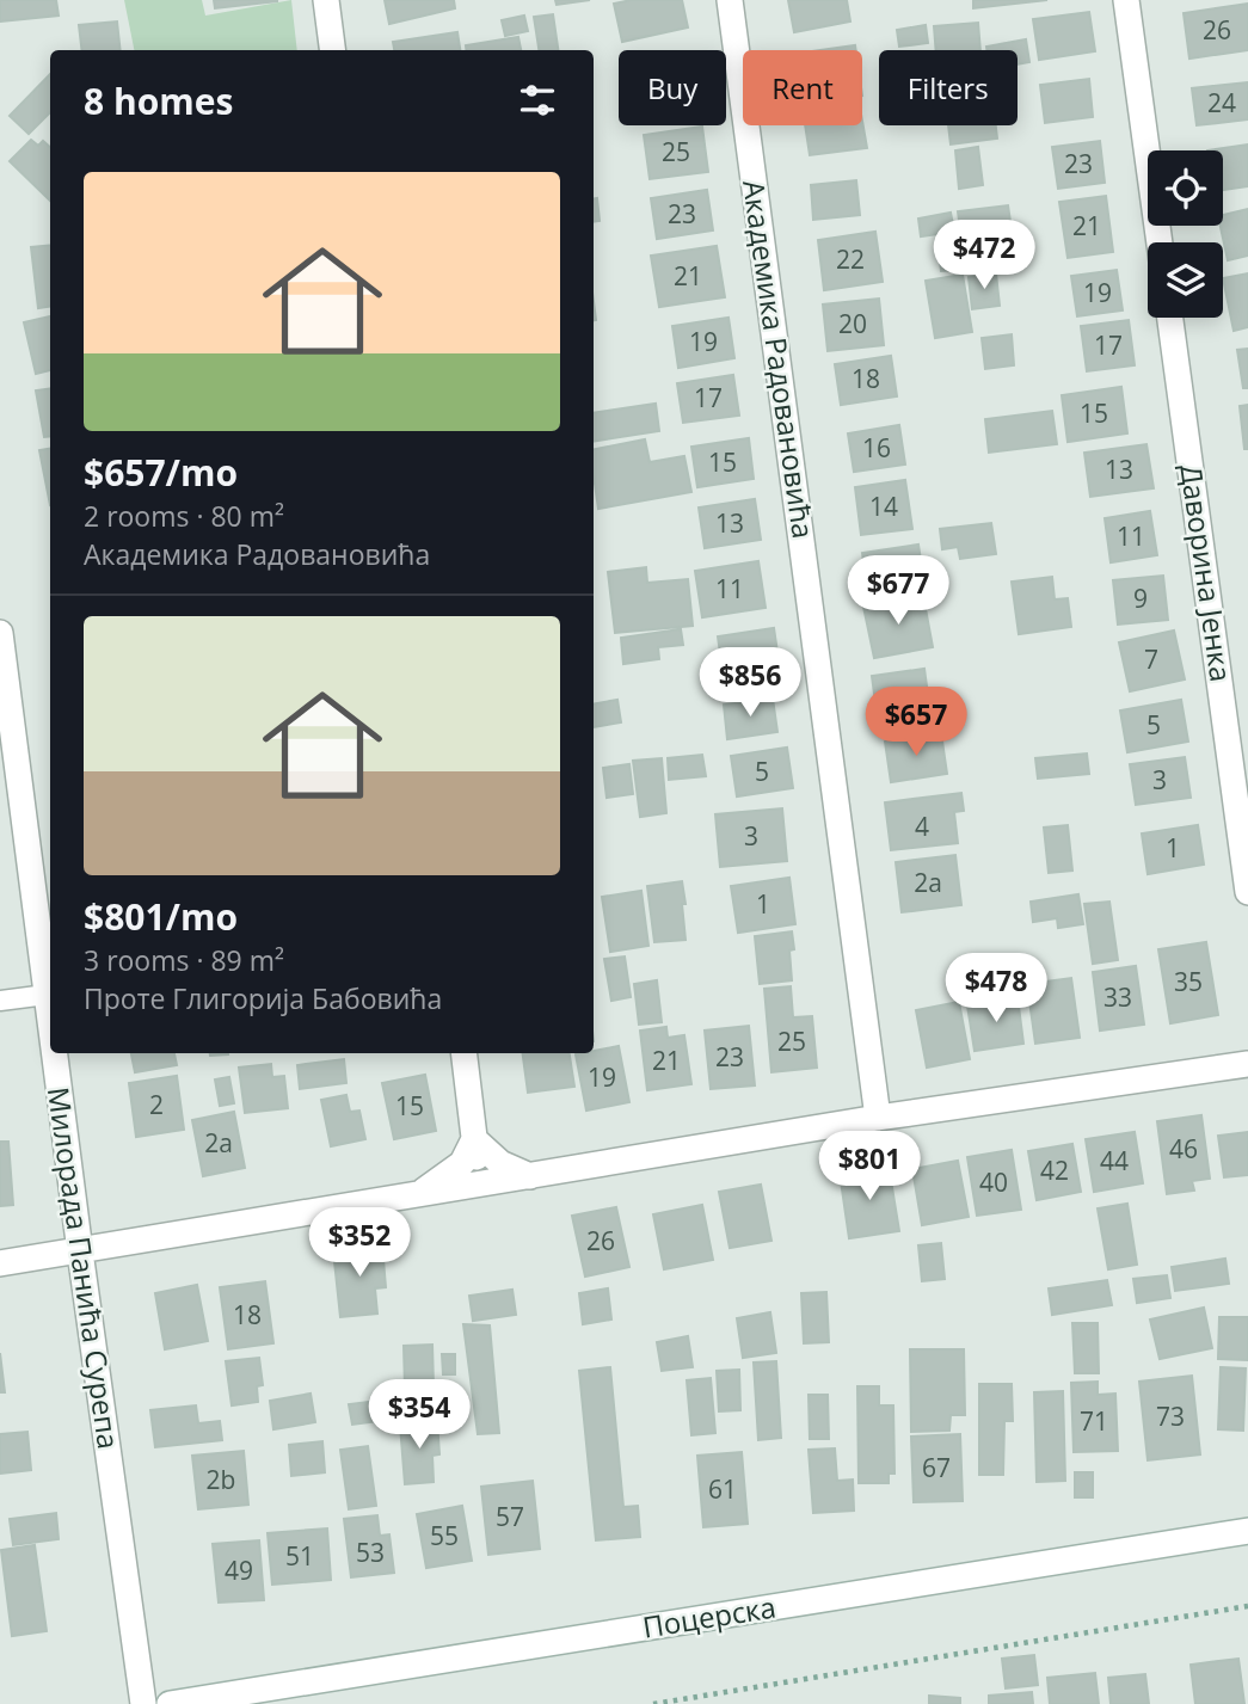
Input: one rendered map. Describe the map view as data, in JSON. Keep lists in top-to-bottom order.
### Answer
{
  "streets": {
    "street": [
      "Академика Радовановића",
      "Даворина Јенка",
      "Милорада Панића Сурепа",
      "Поцерска"
    ]
  },
  "house_numbers": [
    "26",
    "24",
    "25",
    "23",
    "23",
    "21",
    "22",
    "21",
    "19",
    "20",
    "19",
    "17",
    "18",
    "17",
    "15",
    "16",
    "15",
    "13",
    "14",
    "13",
    "11",
    "11",
    "9",
    "7",
    "5",
    "5",
    "3",
    "4",
    "3",
    "1",
    "2a",
    "1",
    "35",
    "33",
    "25",
    "23",
    "21",
    "19",
    "2",
    "15",
    "2a",
    "46",
    "44",
    "42",
    "40",
    "26",
    "18",
    "73",
    "71",
    "67",
    "2b",
    "61",
    "57",
    "55",
    "53",
    "51",
    "49"
  ],
  "page": {
    "chip": ["Buy", "Rent", "Filters"],
    "heading": "8 homes",
    "list": [
      {
        "name": "$657/mo",
        "note": "2 rooms · 80 m² · Академика Радовановића"
      },
      {
        "name": "$801/mo",
        "note": "3 rooms · 89 m² · Проте Глигорија Бабовића"
      }
    ],
    "price": [
      "$472",
      "$677",
      "$856",
      "$657",
      "$478",
      "$801",
      "$352",
      "$354"
    ]
  }
}
